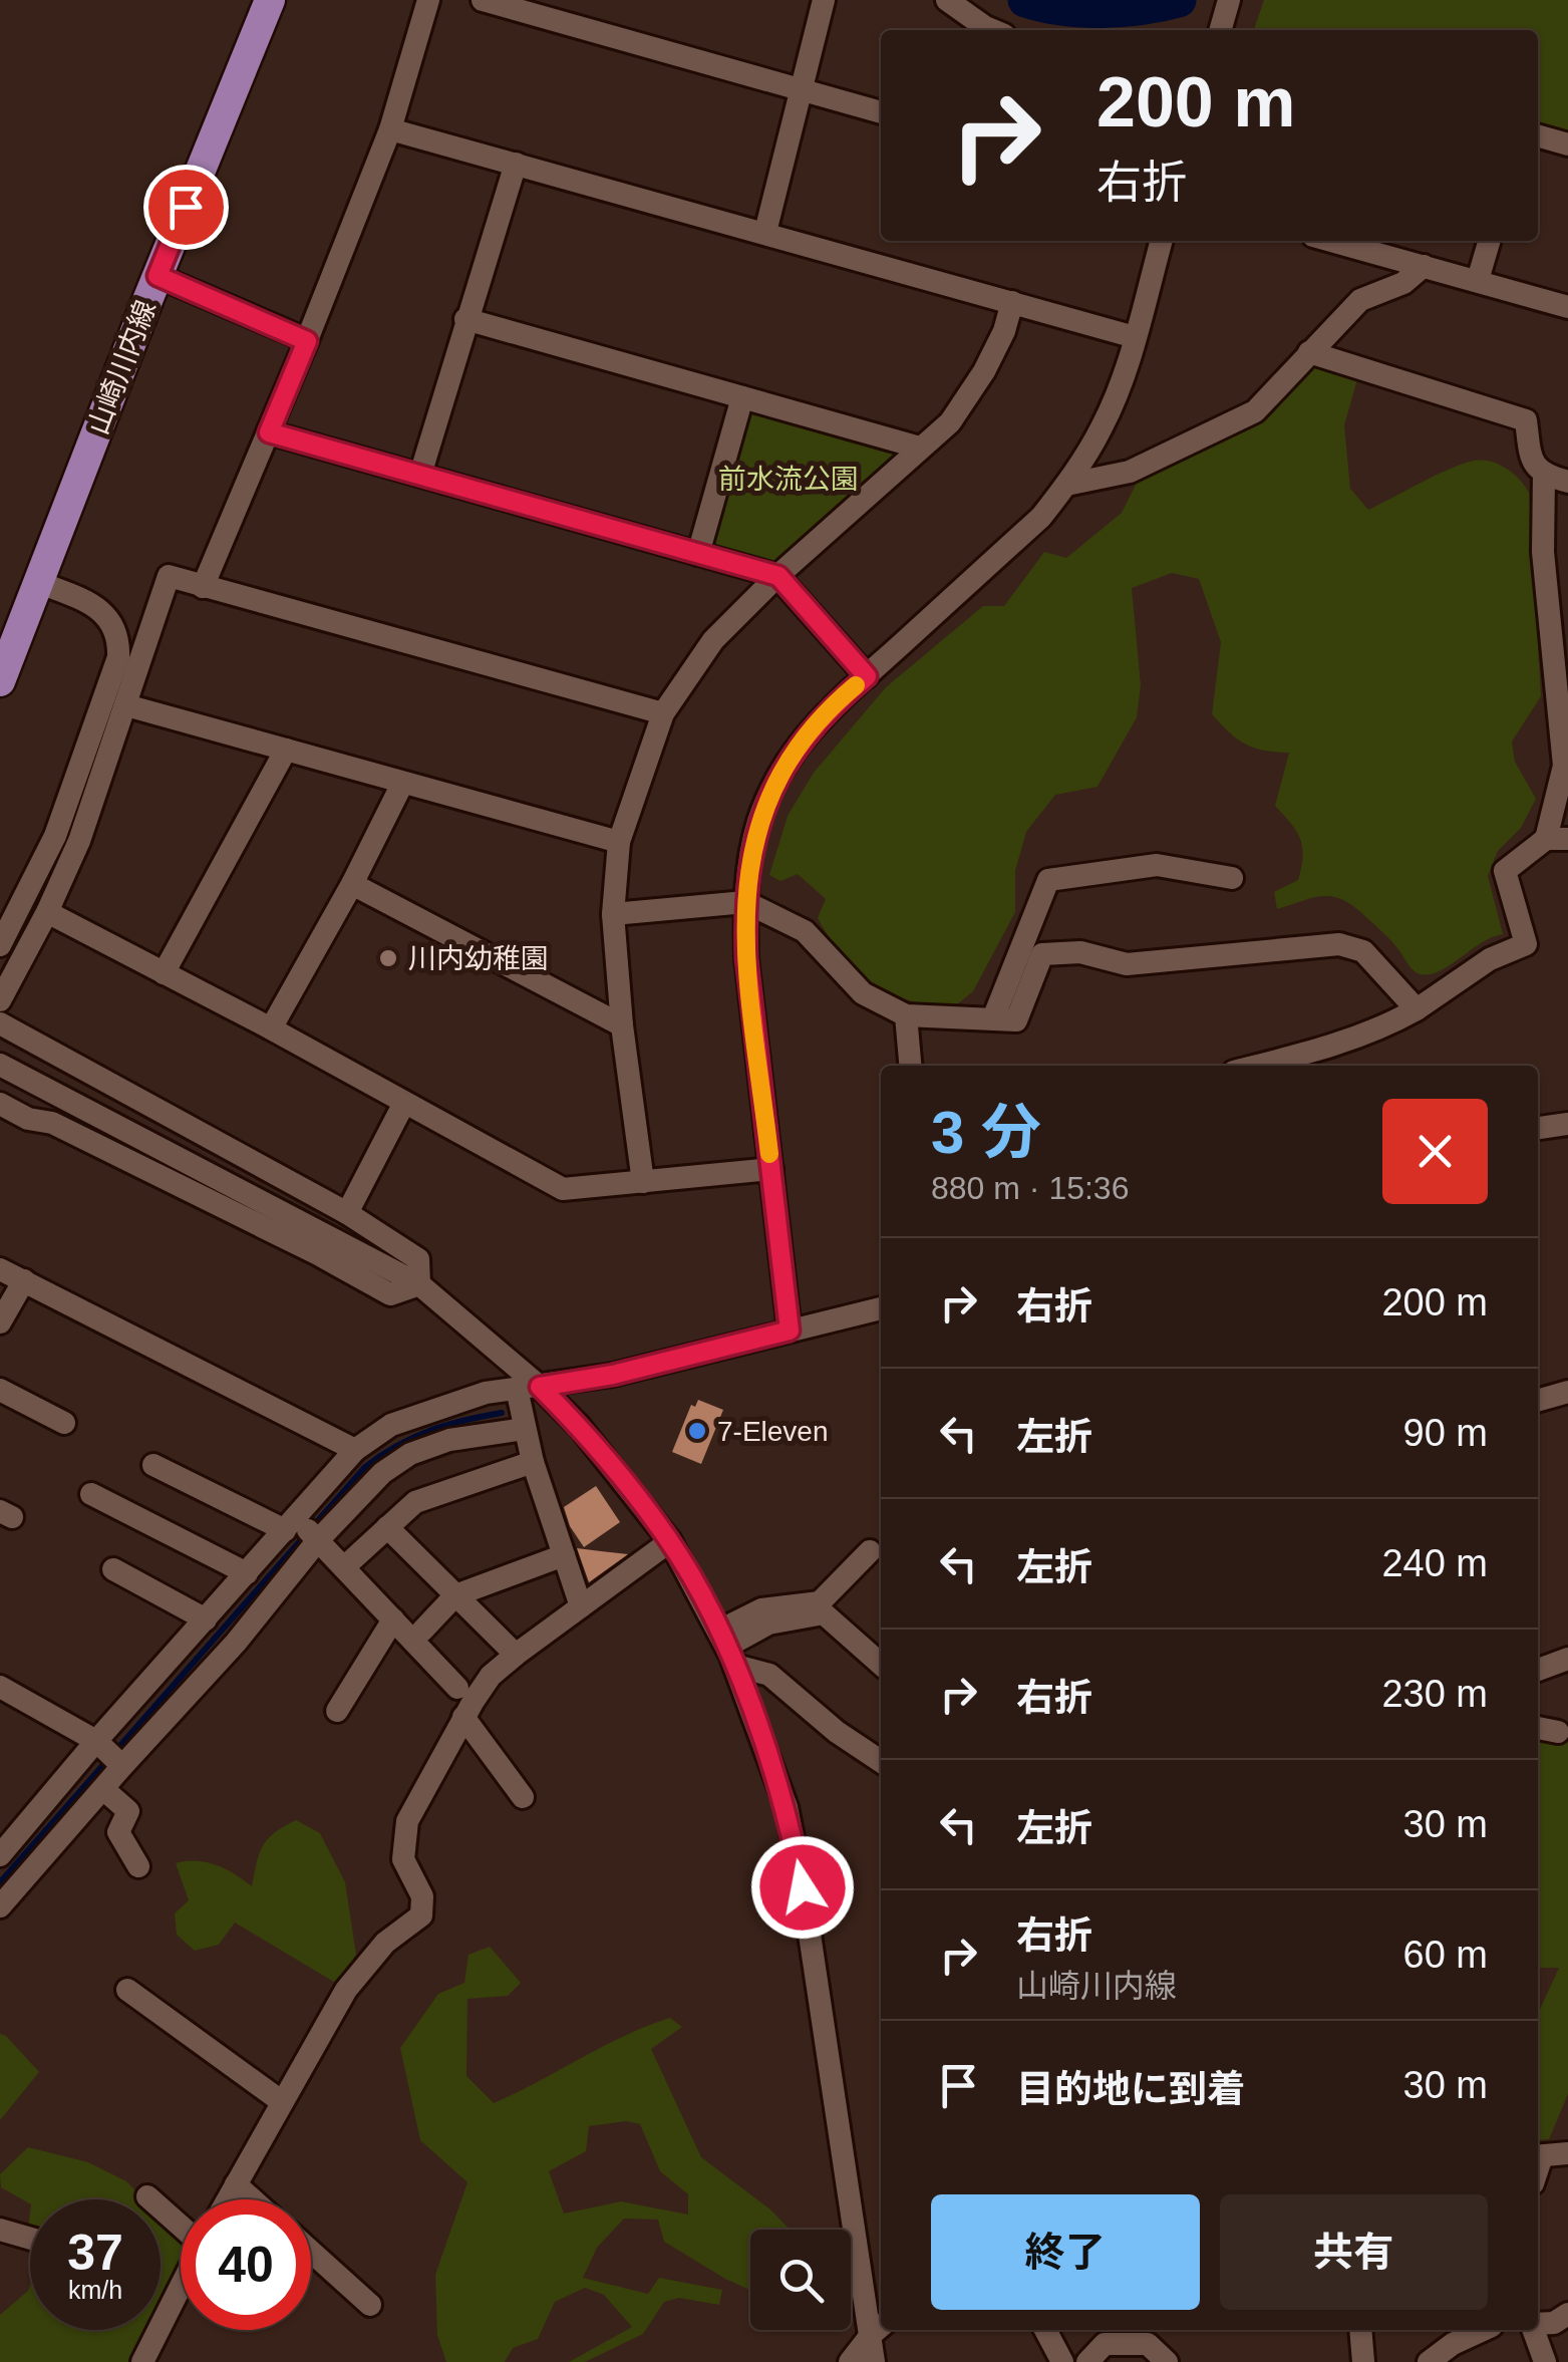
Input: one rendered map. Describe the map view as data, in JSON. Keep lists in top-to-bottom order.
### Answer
{
  "streets": {
    "main road": ["山崎川内線"]
  },
  "parks": ["前水流公園"],
  "places": ["川内幼稚園", "7-Eleven"],
  "page": {
    "turn": ["200 m", "右折"],
    "heading": ["3 分", "880 m · 15:36"],
    "list": [
      {
        "name": "右折",
        "value": "200 m"
      },
      {
        "name": "左折",
        "value": "90 m"
      },
      {
        "name": "左折",
        "value": "240 m"
      },
      {
        "name": "右折",
        "value": "230 m"
      },
      {
        "name": "左折",
        "value": "30 m"
      },
      {
        "name": "右折",
        "note": "山崎川内線",
        "value": "60 m"
      },
      {
        "name": "目的地に到着",
        "value": "30 m"
      }
    ],
    "buttons": ["終了", "共有"],
    "speed": "37 km/h",
    "limit": "40"
  }
}
